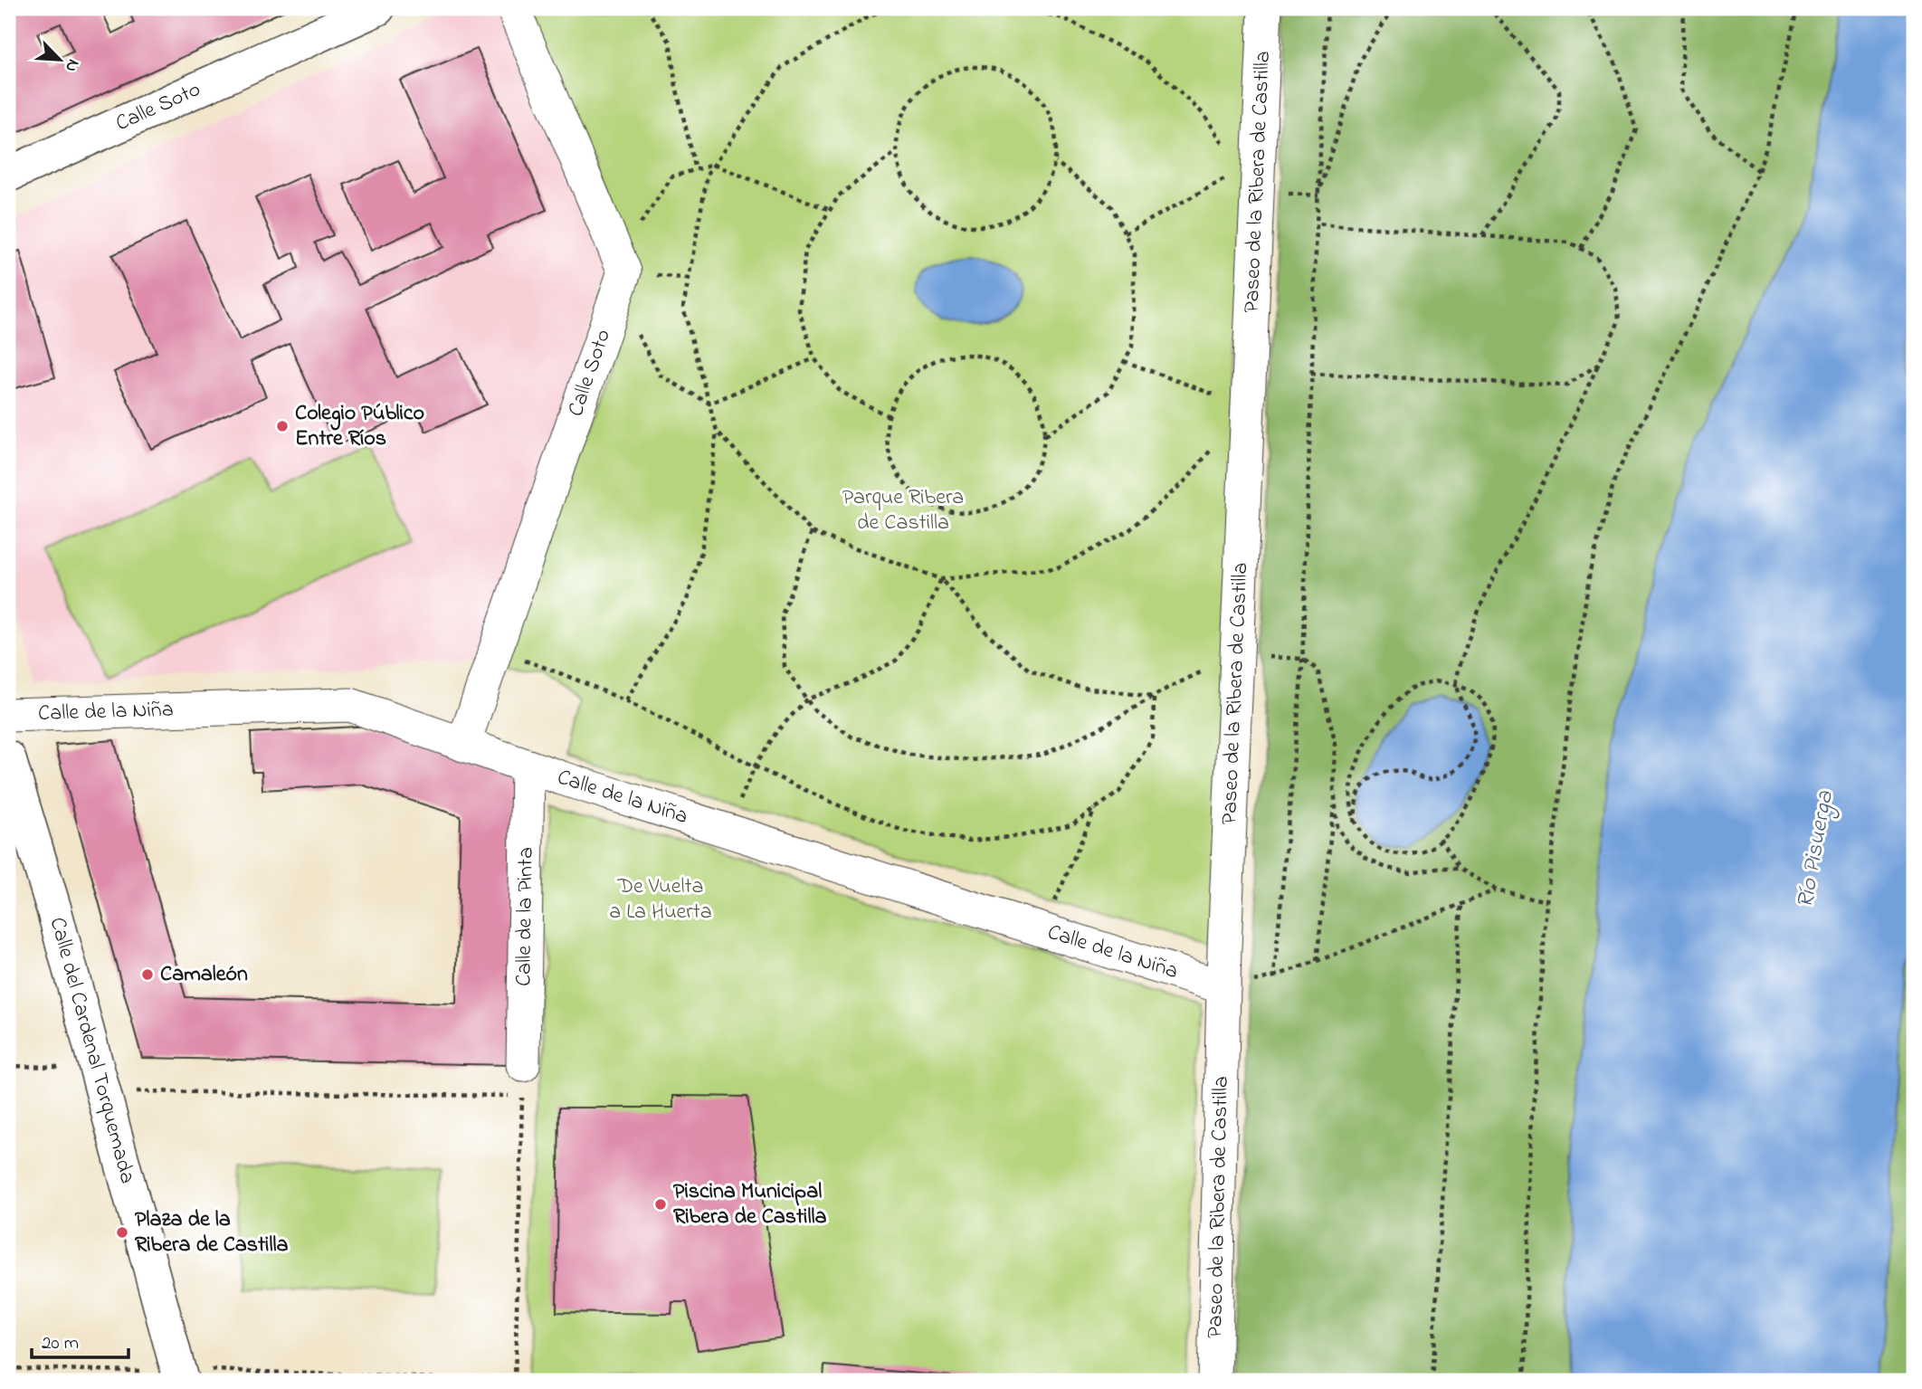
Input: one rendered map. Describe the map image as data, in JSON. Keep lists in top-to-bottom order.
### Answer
{
  "streets": {
    "street": [
      "Calle Soto",
      "Paseo de la Ribera de Castilla",
      "Calle de la Niña",
      "Calle de la Pinta",
      "Calle del Cardenal Torquemada"
    ]
  },
  "crossings": [
    ["Calle Soto", "Calle de la Niña"],
    ["Paseo de la Ribera de Castilla", "Calle de la Niña"],
    ["Calle de la Niña", "Calle de la Pinta"]
  ],
  "water": ["Río Pisuerga"],
  "parks": ["Parque Ribera de Castilla", "De Vuelta a La Huerta"],
  "places": [
    "Colegio Público Entre Ríos",
    "Camaleón",
    "Piscina Municipal Ribera de Castilla",
    "Plaza de la Ribera de Castilla"
  ],
  "scale_bar": "20 m",
  "north": "bottom right"
}
